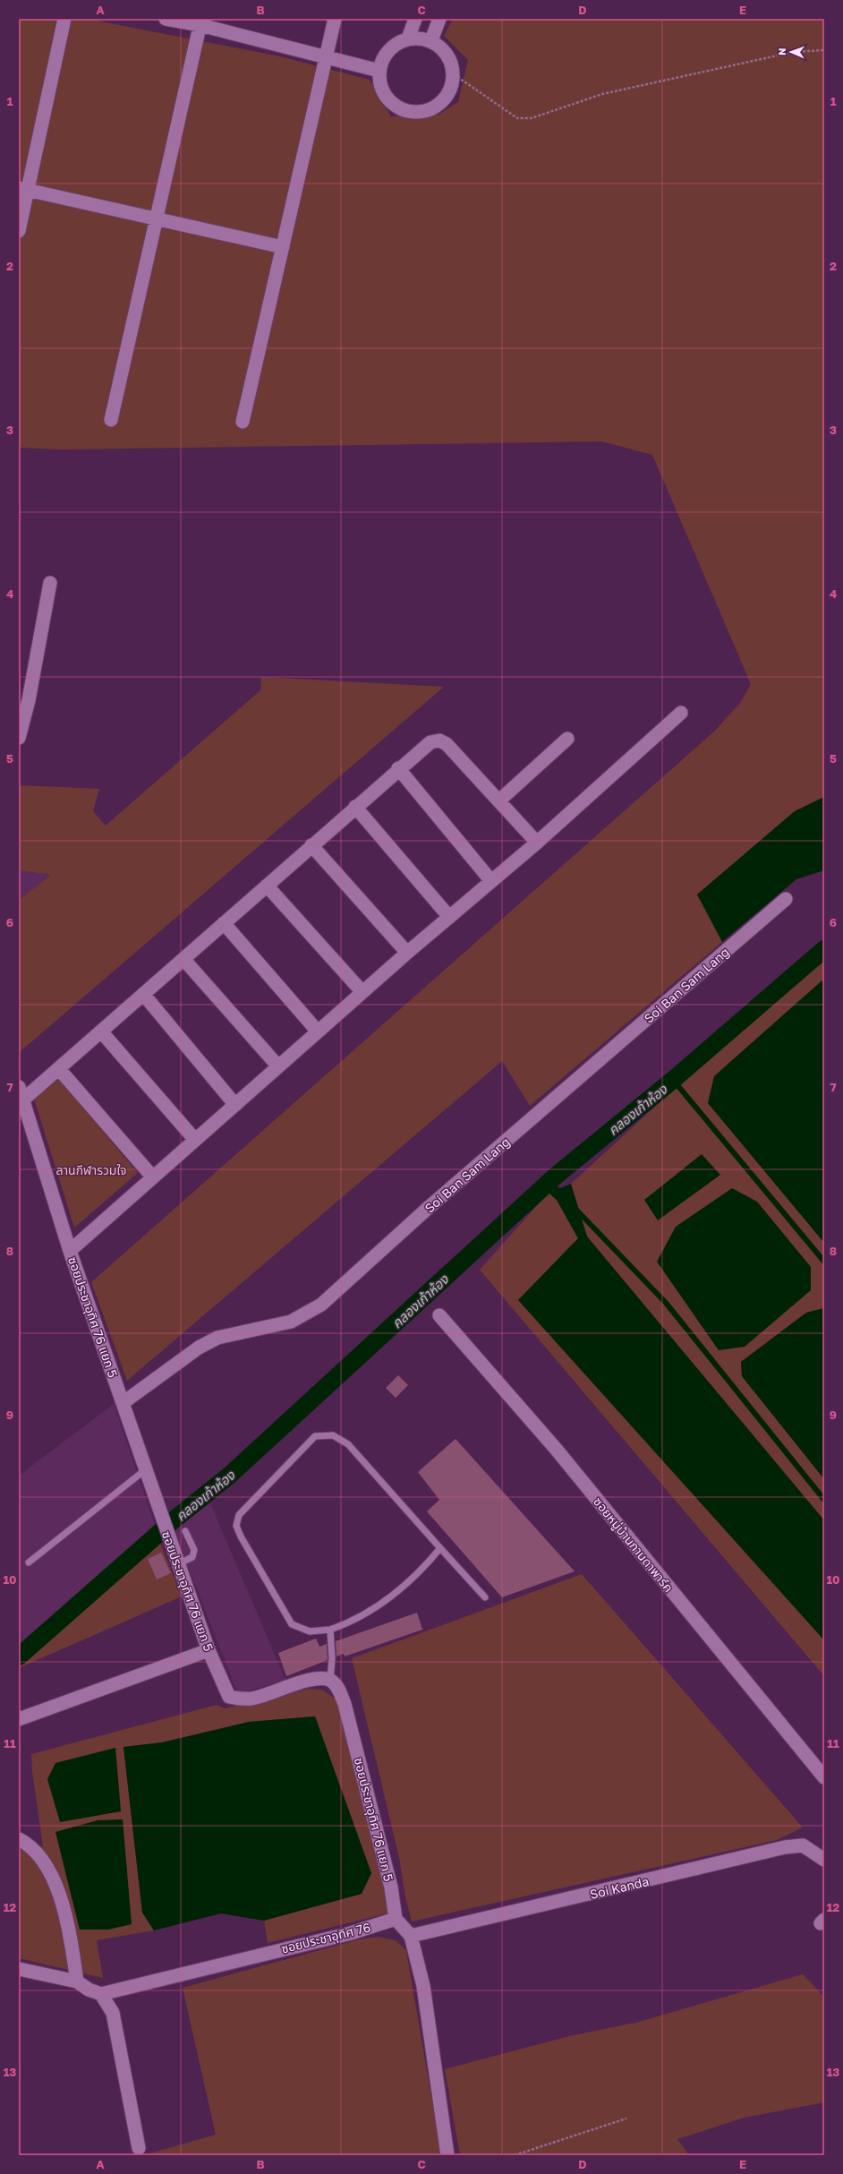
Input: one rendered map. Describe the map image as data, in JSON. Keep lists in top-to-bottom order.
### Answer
{
  "streets": {
    "street": [
      "Soi Ban Sam Lang",
      "ซอยประชาอุทิศ 76 แยก 5",
      "ซอยหมู่บ้านกานดาพาร์ค",
      "Soi Kanda",
      "ซอยประชาอุทิศ 76"
    ]
  },
  "crossings": [
    ["Soi Ban Sam Lang", "ซอยประชาอุทิศ 76 แยก 5"],
    ["ซอยประชาอุทิศ 76 แยก 5", "ซอยประชาอุทิศ 76"]
  ],
  "water": ["คลองเก้าห้อง"],
  "parks": ["ลานกีฬารวมใจ"],
  "north": "left",
  "grid": {
    "columns": [
      "A",
      "B",
      "C",
      "D",
      "E"
    ],
    "rows": [
      "1",
      "2",
      "3",
      "4",
      "5",
      "6",
      "7",
      "8",
      "9",
      "10",
      "11",
      "12",
      "13"
    ]
  }
}
